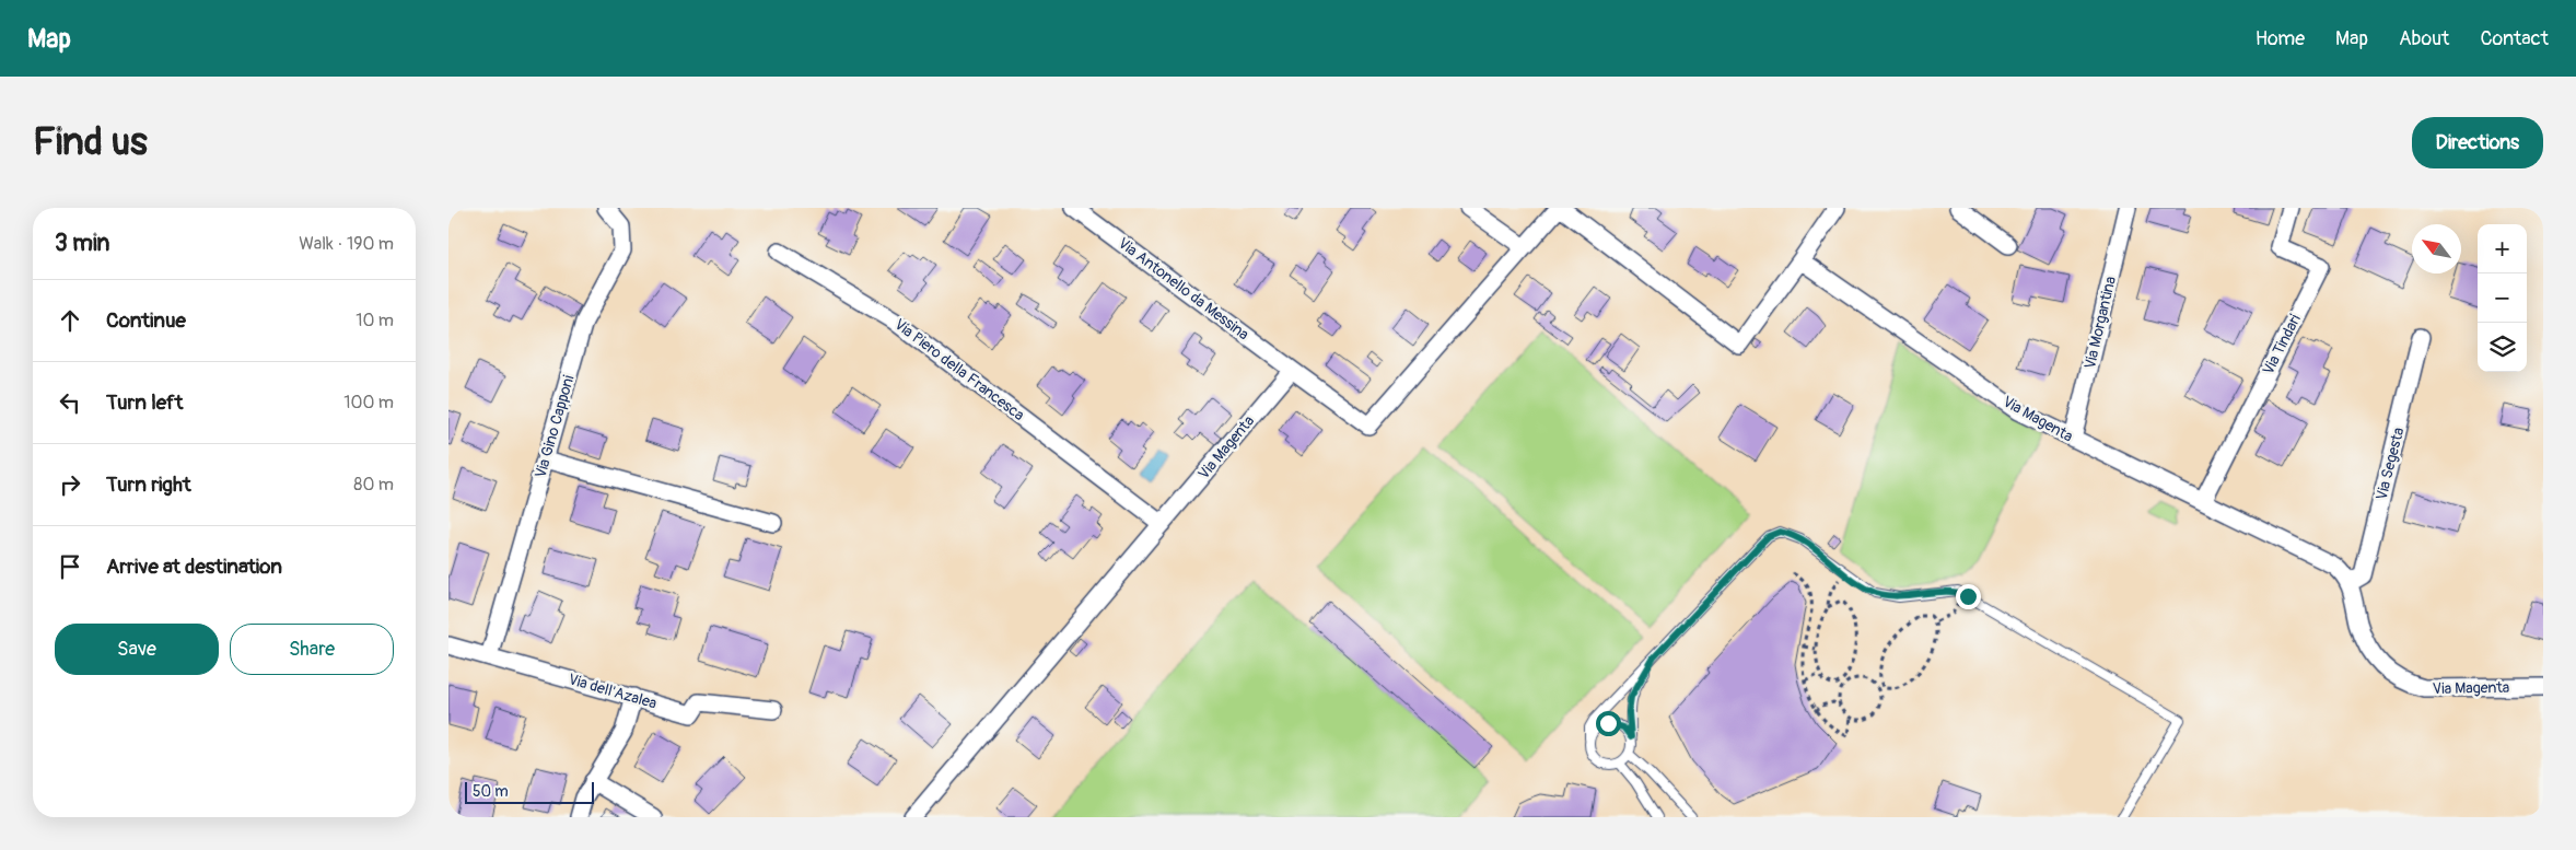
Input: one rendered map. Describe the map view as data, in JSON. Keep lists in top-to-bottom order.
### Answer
{
  "streets": {
    "street": [
      "Via Antonello da Messina",
      "Via Morgantina",
      "Via Tindari",
      "Via Piero della Francesca",
      "Via Magenta",
      "Via Gino Capponi",
      "Via Segesta",
      "Via dell'Azalea"
    ]
  },
  "crossings": [
    ["Via Antonello da Messina", "Via Magenta"],
    ["Via Morgantina", "Via Magenta"],
    ["Via Tindari", "Via Magenta"],
    ["Via Piero della Francesca", "Via Magenta"],
    ["Via Magenta", "Via Segesta"],
    ["Via Gino Capponi", "Via dell'Azalea"]
  ],
  "scale_bar": "50 m",
  "north": "top left",
  "page": {
    "header": "Map",
    "nav": [
      "Home",
      "Map",
      "About",
      "Contact"
    ],
    "buttons": [
      "Directions",
      ["Save", "Share"]
    ],
    "title": "Find us",
    "heading": ["3 min", "Walk · 190 m"],
    "map_buttons": ["+", "−"],
    "list": [
      ["Continue", "10 m"],
      ["Turn left", "100 m"],
      ["Turn right", "80 m"],
      "Arrive at destination"
    ],
    "scale": "50 m"
  }
}
